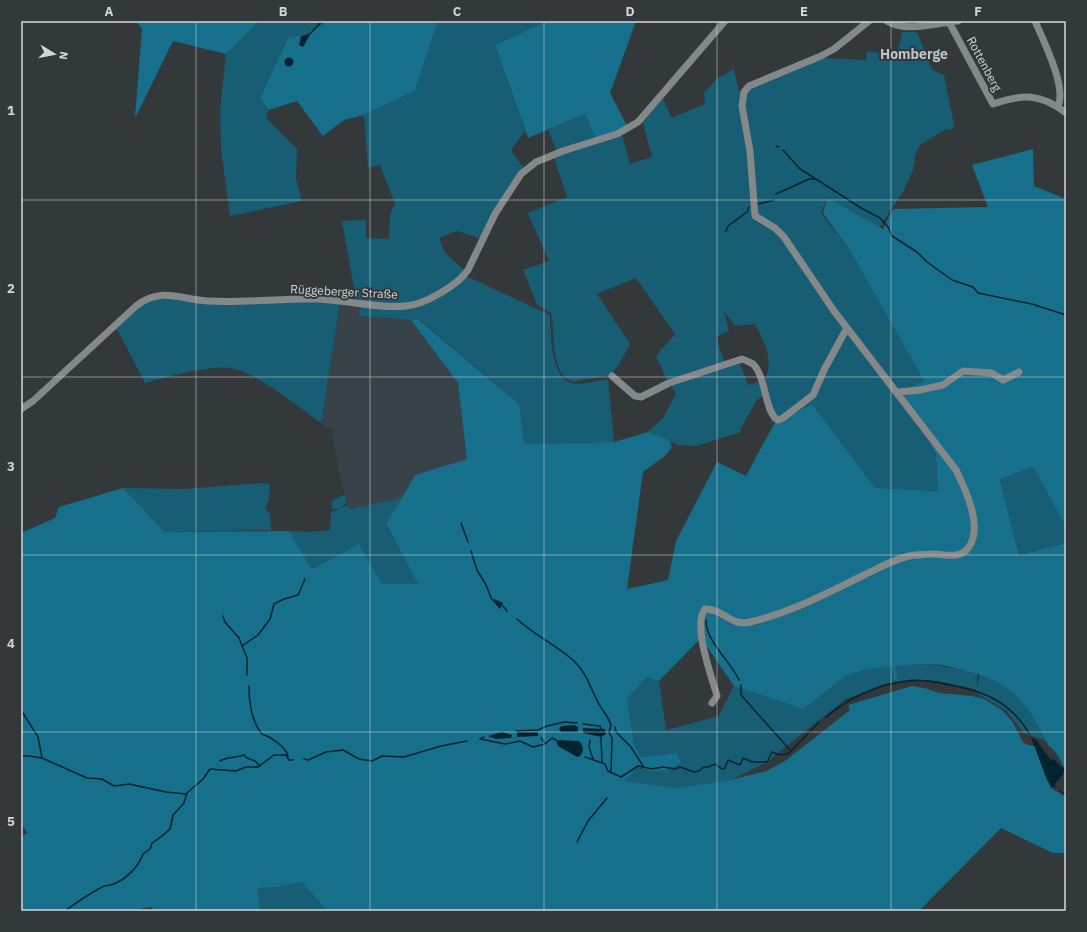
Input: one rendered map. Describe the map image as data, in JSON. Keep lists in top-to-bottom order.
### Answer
{
  "streets": {
    "street": ["Rottenberg", "Rüggeberger Straße"]
  },
  "districts": ["Homberge"],
  "north": "right",
  "grid": {
    "columns": [
      "A",
      "B",
      "C",
      "D",
      "E",
      "F"
    ],
    "rows": [
      "1",
      "2",
      "3",
      "4",
      "5"
    ]
  }
}
